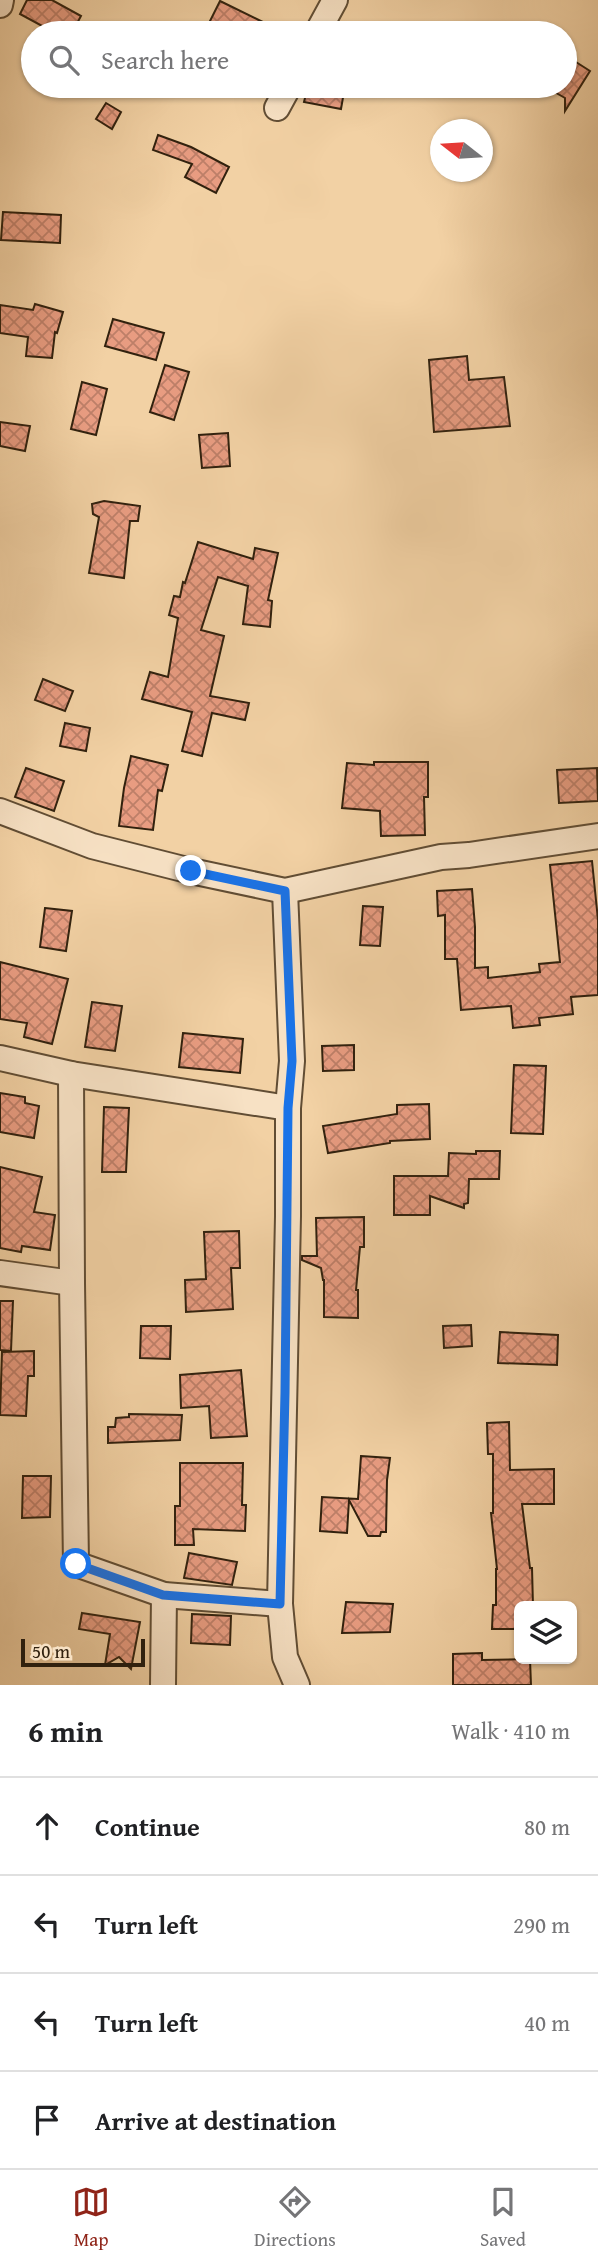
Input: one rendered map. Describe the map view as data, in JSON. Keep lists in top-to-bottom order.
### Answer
{
  "scale_bar": "50 m",
  "north": "left",
  "page": {
    "search": "Search here",
    "scale": "50 m",
    "heading": ["6 min", "Walk · 410 m"],
    "list": [
      ["Continue", "80 m"],
      ["Turn left", "290 m"],
      ["Turn left", "40 m"],
      "Arrive at destination"
    ],
    "nav": ["Map", "Directions", "Saved"]
  }
}
